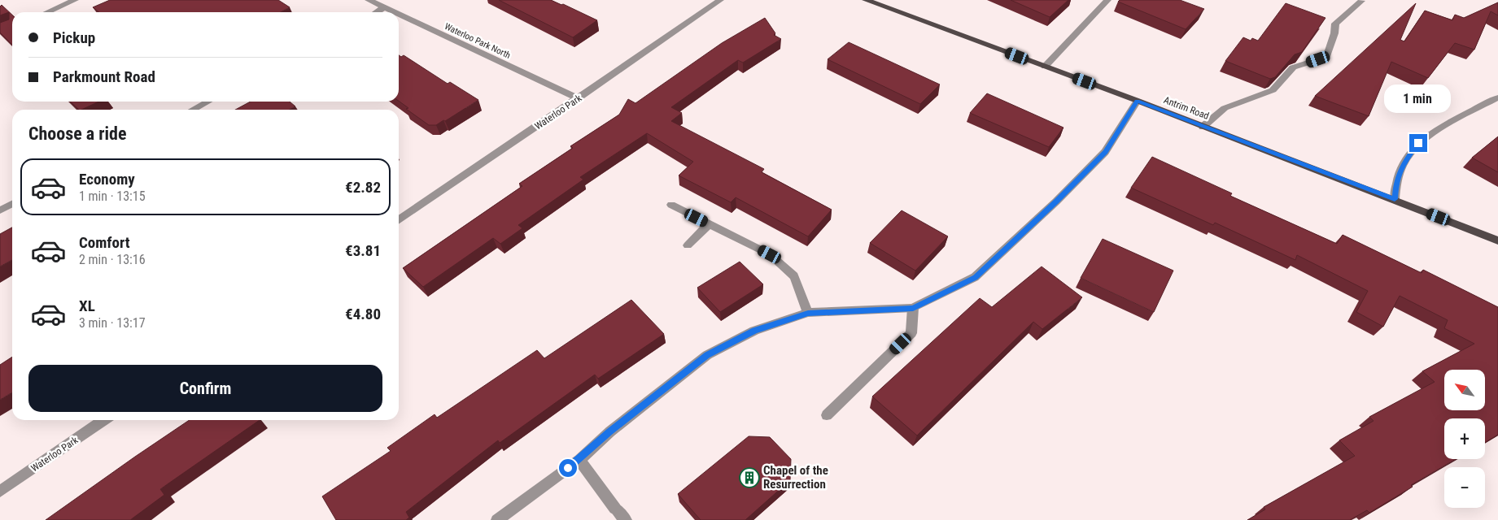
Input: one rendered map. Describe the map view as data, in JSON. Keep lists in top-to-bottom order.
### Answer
{
  "streets": {
    "main road": ["Antrim Road"],
    "street": ["Waterloo Park North", "Waterloo Park"]
  },
  "crossings": [
    ["Waterloo Park North", "Waterloo Park"]
  ],
  "places": {
    "building": ["Chapel of the Resurrection"]
  },
  "north": "top left",
  "page": {
    "banner": ["Pickup", "Parkmount Road"],
    "bubble": "1 min",
    "heading": "Choose a ride",
    "list": [
      {
        "name": "Economy",
        "note": "1 min · 13:15",
        "value": "€2.82"
      },
      {
        "name": "Comfort",
        "note": "2 min · 13:16",
        "value": "€3.81"
      },
      {
        "name": "XL",
        "note": "3 min · 13:17",
        "value": "€4.80"
      }
    ],
    "buttons": "Confirm",
    "map_buttons": ["+", "−"]
  }
}
